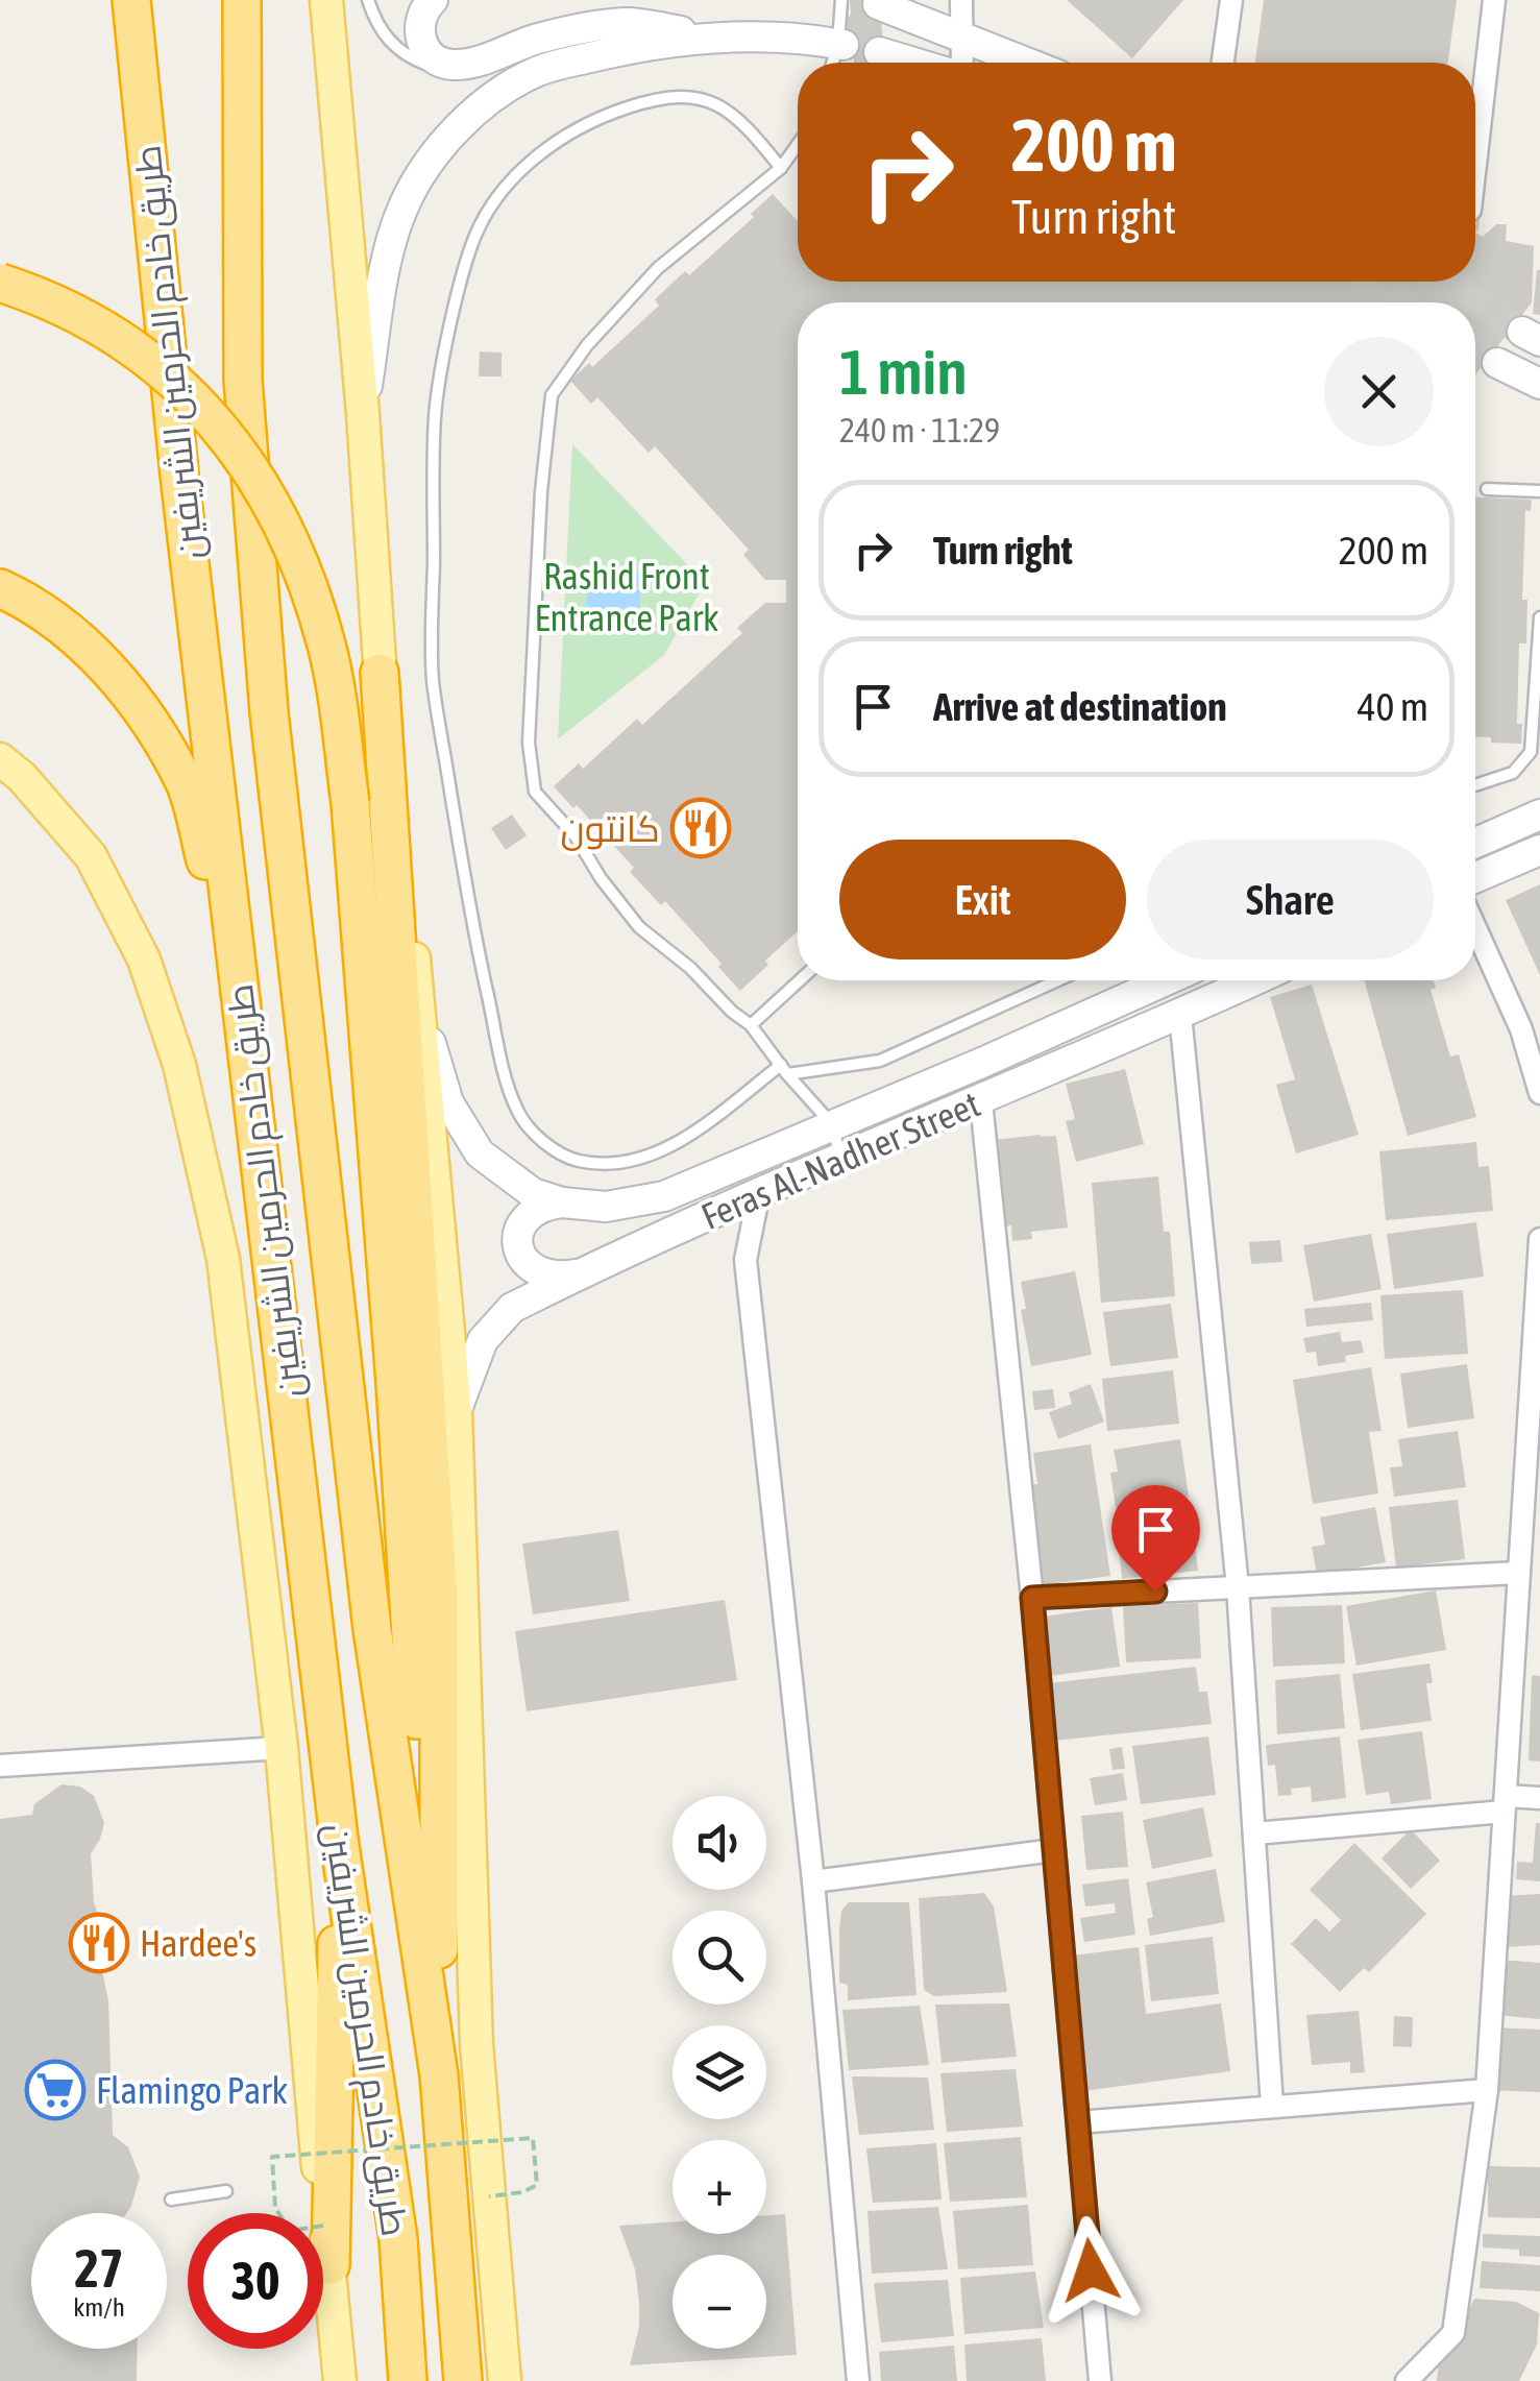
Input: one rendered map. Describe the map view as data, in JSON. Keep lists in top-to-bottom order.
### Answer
{
  "streets": {
    "highway": ["طريق خادم الحرمين الشريفين"],
    "street": ["Feras Al-Nadher Street"]
  },
  "parks": ["Rashid Front Entrance Park"],
  "places": {
    "restaurant": ["كانتون", "Hardee's"],
    "supermarket": ["Flamingo Park"]
  },
  "page": {
    "turn": ["200 m", "Turn right"],
    "heading": ["1 min", "240 m · 11:29"],
    "list": [
      {
        "name": "Turn right",
        "value": "200 m"
      },
      {
        "name": "Arrive at destination",
        "value": "40 m"
      }
    ],
    "buttons": ["Exit", "Share"],
    "map_buttons": ["+", "−"],
    "speed": "27 km/h",
    "limit": "30"
  }
}
